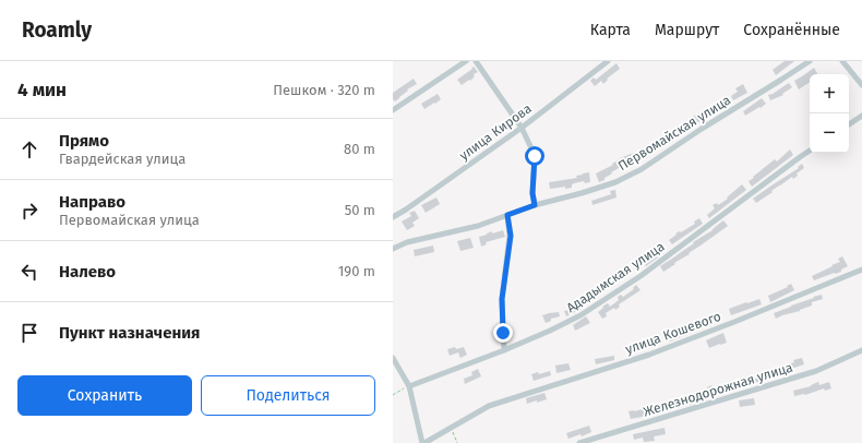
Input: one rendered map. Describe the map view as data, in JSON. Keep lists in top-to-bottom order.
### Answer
{
  "streets": {
    "street": [
      "улица Кирова",
      "Первомайская улица",
      "Ададымская улица",
      "улица Кошевого",
      "Железнодорожная улица"
    ]
  },
  "page": {
    "header": "Roamly",
    "nav": ["Карта", "Маршрут", "Сохранённые"],
    "heading": ["4 мин", "Пешком · 320 m"],
    "map_buttons": ["+", "−"],
    "list": [
      ["Прямо", "Гвардейская улица", "80 m"],
      ["Направо", "Первомайская улица", "50 m"],
      ["Налево", "190 m"],
      "Пункт назначения"
    ],
    "buttons": ["Сохранить", "Поделиться"]
  }
}
